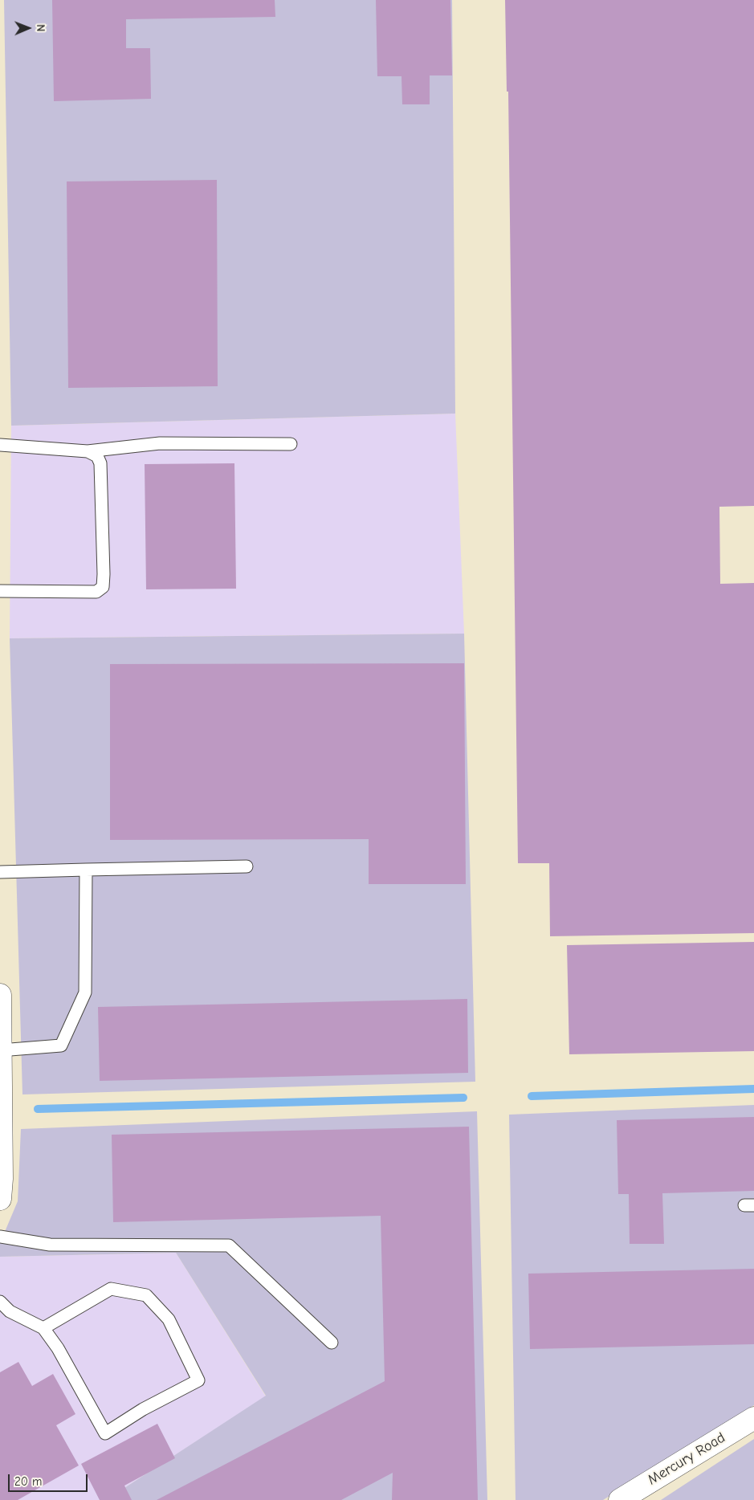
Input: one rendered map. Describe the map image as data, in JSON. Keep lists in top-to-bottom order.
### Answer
{
  "streets": {
    "street": ["Mercury Road"]
  },
  "scale_bar": "20 m",
  "north": "right"
}
